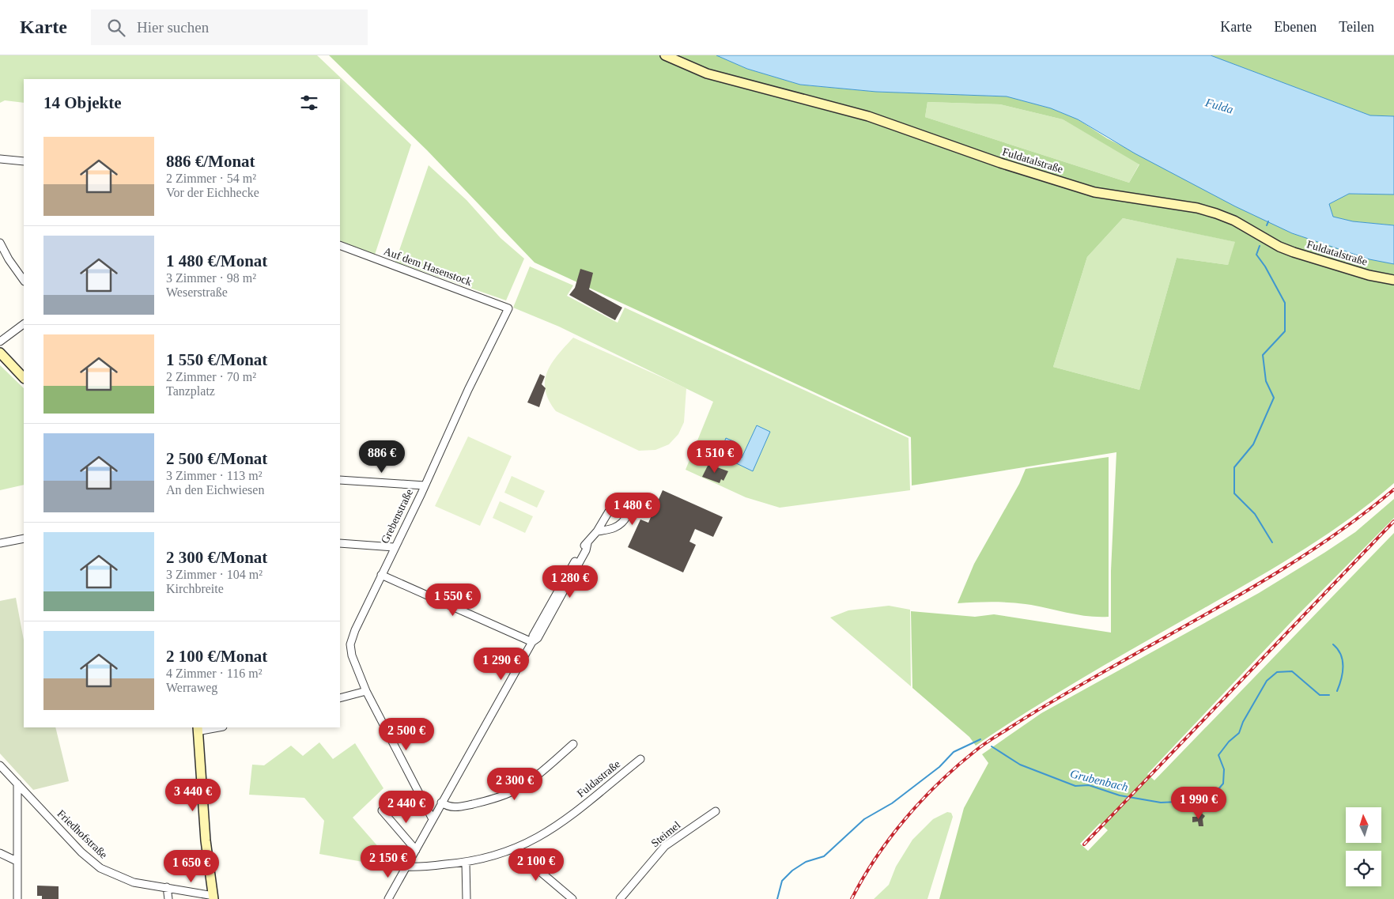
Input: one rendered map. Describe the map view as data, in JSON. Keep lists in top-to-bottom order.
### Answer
{
  "streets": {
    "main road": ["Fuldatalstraße"],
    "street": [
      "Auf dem Hasenstock",
      "Grebenstraße",
      "Fuldastraße",
      "Friedhofstraße",
      "Steimel"
    ]
  },
  "crossings": [
    ["Auf dem Hasenstock", "Grebenstraße"]
  ],
  "water": ["Fulda", "Grubenbach"],
  "north": "top",
  "page": {
    "header": "Karte",
    "search": "Hier suchen",
    "nav": ["Karte", "Ebenen", "Teilen"],
    "heading": "14 Objekte",
    "list": [
      {
        "name": "886 €/Monat",
        "note": "2 Zimmer · 54 m² · Vor der Eichhecke"
      },
      {
        "name": "1 480 €/Monat",
        "note": "3 Zimmer · 98 m² · Weserstraße"
      },
      {
        "name": "1 550 €/Monat",
        "note": "2 Zimmer · 70 m² · Tanzplatz"
      },
      {
        "name": "2 500 €/Monat",
        "note": "3 Zimmer · 113 m² · An den Eichwiesen"
      },
      {
        "name": "2 300 €/Monat",
        "note": "3 Zimmer · 104 m² · Kirchbreite"
      },
      {
        "name": "2 100 €/Monat",
        "note": "4 Zimmer · 116 m² · Werraweg"
      }
    ],
    "price": [
      "886 €",
      "1 510 €",
      "1 480 €",
      "1 280 €",
      "1 550 €",
      "1 290 €",
      "2 500 €",
      "2 300 €",
      "3 440 €",
      "1 990 €",
      "2 440 €",
      "2 150 €",
      "2 100 €",
      "1 650 €"
    ]
  }
}
